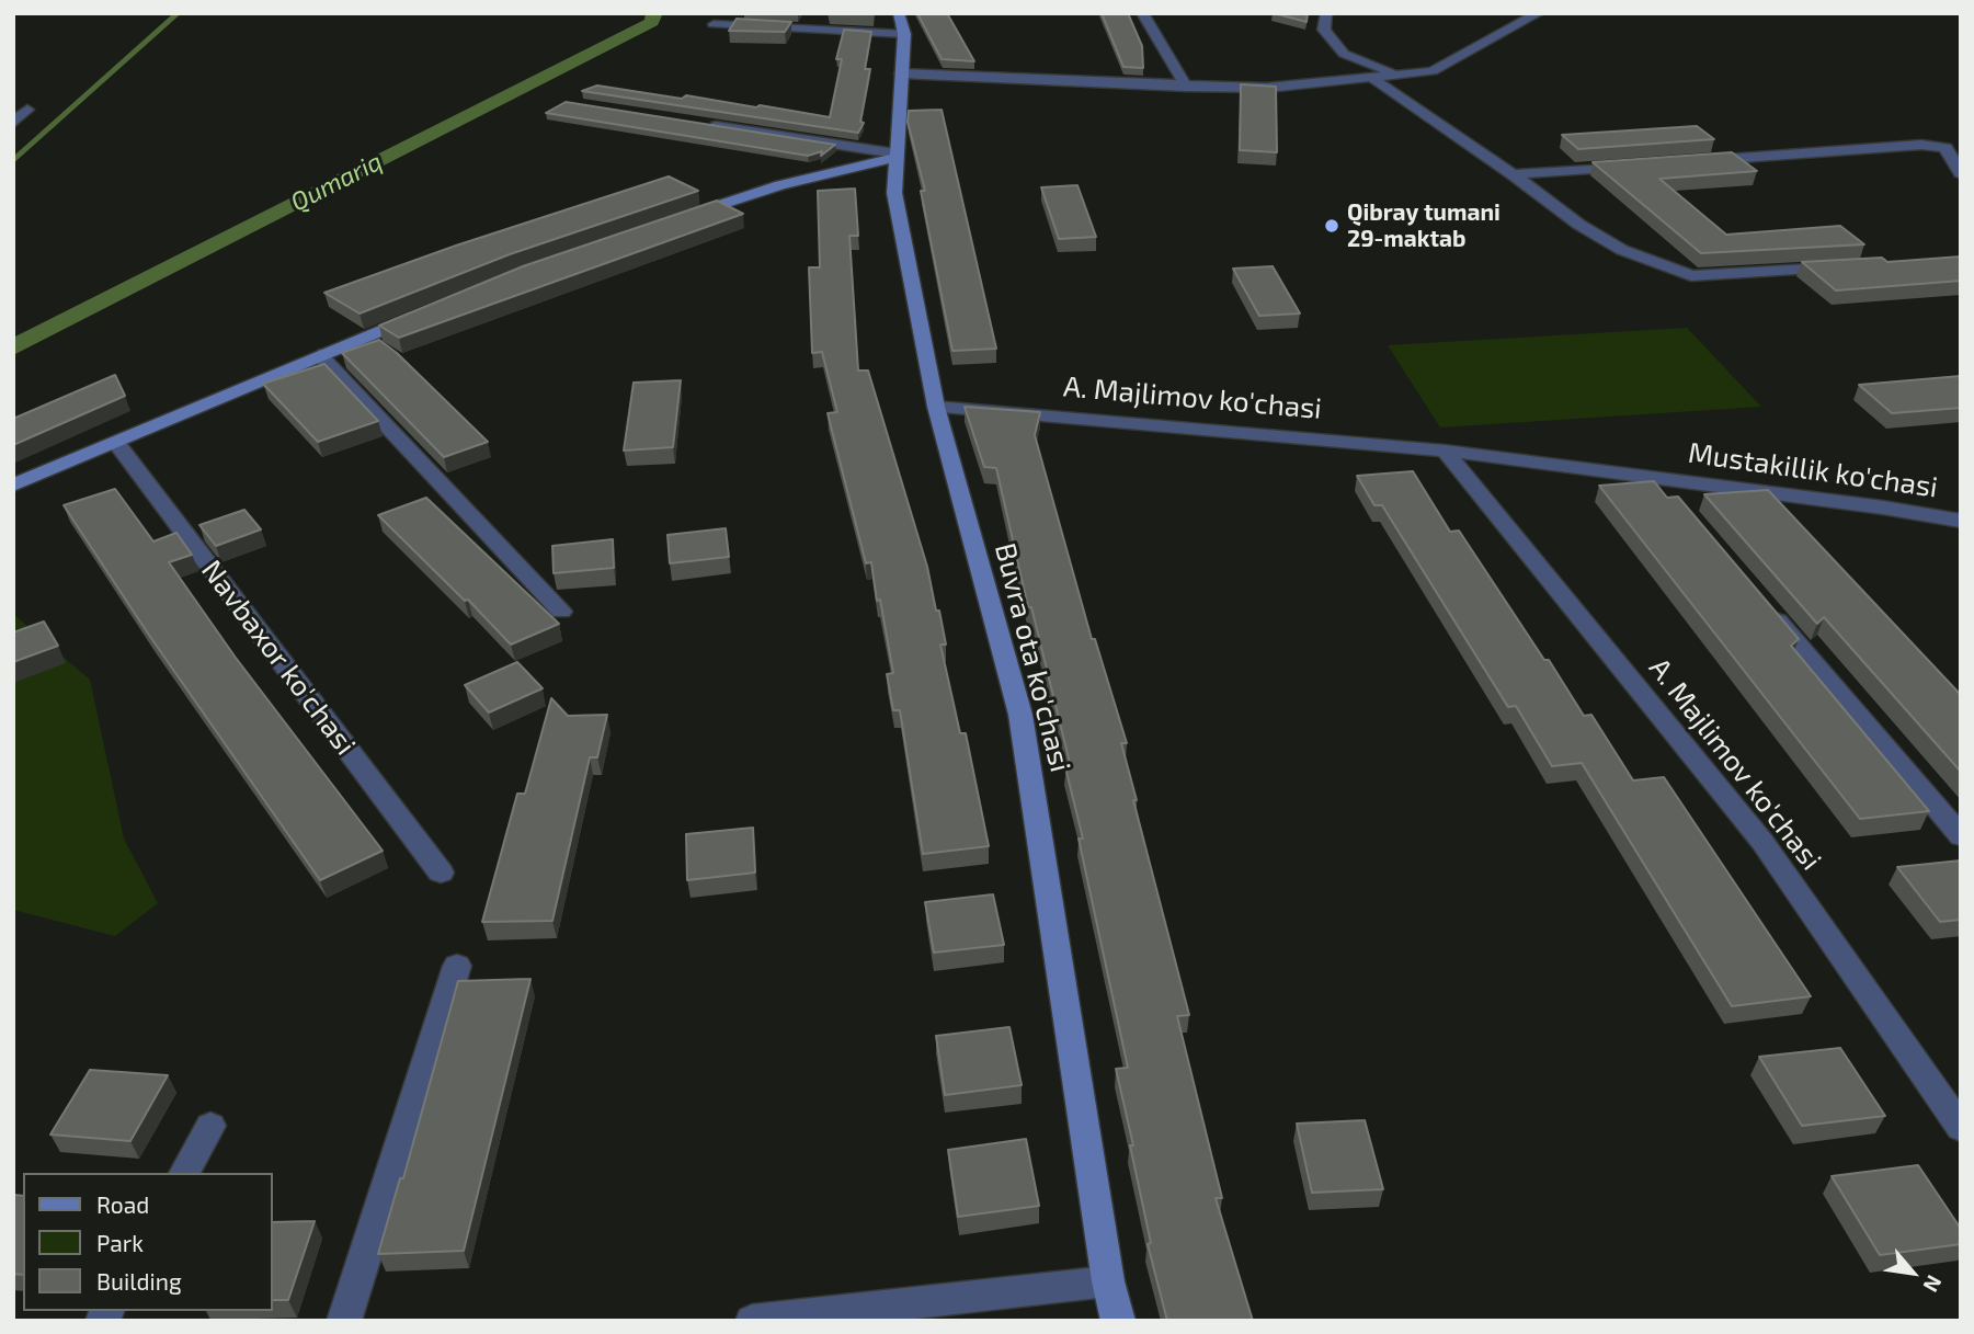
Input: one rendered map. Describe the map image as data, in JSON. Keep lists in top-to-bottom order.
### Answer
{
  "streets": {
    "main road": ["Buvra ota ko'chasi"],
    "street": ["A. Majlimov ko'chasi", "Mustakillik ko'chasi", "Navbaxor ko'chasi"]
  },
  "crossings": [
    ["A. Majlimov ko'chasi", "Mustakillik ko'chasi"],
    ["A. Majlimov ko'chasi", "Buvra ota ko'chasi"]
  ],
  "water": ["Qumariq"],
  "places": ["Qibray tumani 29-maktab"],
  "legend": ["Road", "Park", "Building"],
  "north": "bottom right"
}
